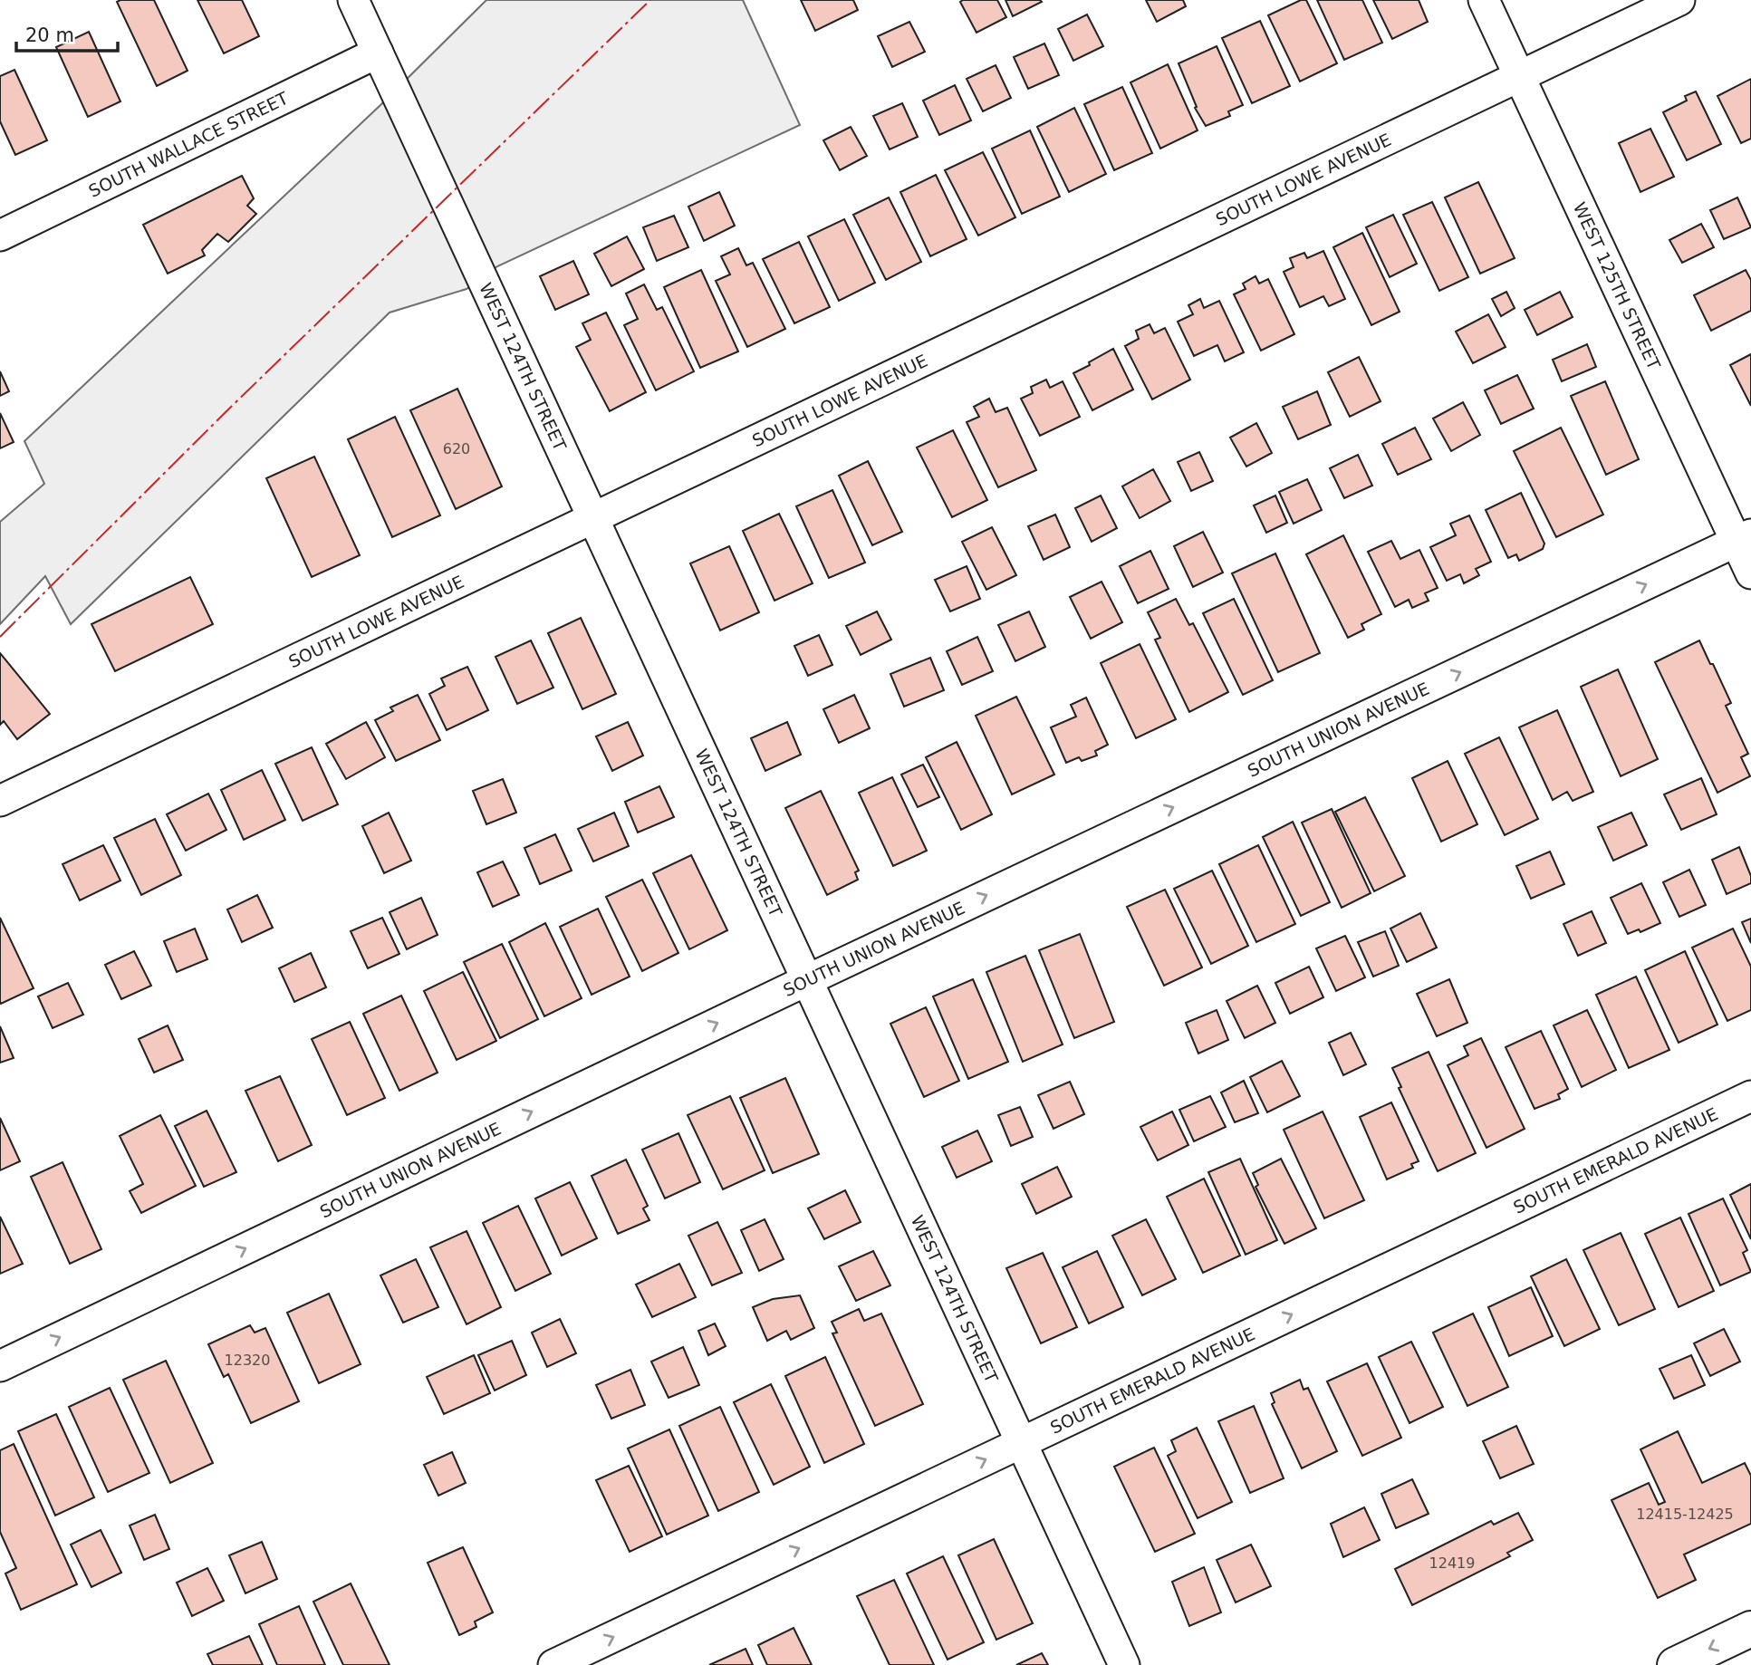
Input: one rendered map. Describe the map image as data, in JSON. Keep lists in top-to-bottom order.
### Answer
{
  "streets": {
    "street": [
      "SOUTH WALLACE STREET",
      "SOUTH LOWE AVENUE",
      "WEST 125TH STREET",
      "WEST 124TH STREET",
      "SOUTH UNION AVENUE",
      "SOUTH EMERALD AVENUE"
    ]
  },
  "crossings": [
    ["SOUTH WALLACE STREET", "WEST 124TH STREET"],
    ["SOUTH LOWE AVENUE", "WEST 125TH STREET"],
    ["SOUTH LOWE AVENUE", "WEST 124TH STREET"],
    ["WEST 125TH STREET", "SOUTH UNION AVENUE"],
    ["WEST 124TH STREET", "SOUTH UNION AVENUE"],
    ["WEST 124TH STREET", "SOUTH EMERALD AVENUE"]
  ],
  "one_way": ["SOUTH UNION AVENUE", "SOUTH EMERALD AVENUE"],
  "house_numbers": [
    "620",
    "12320",
    "12415-12425",
    "12419"
  ],
  "scale_bar": "20 m"
}
